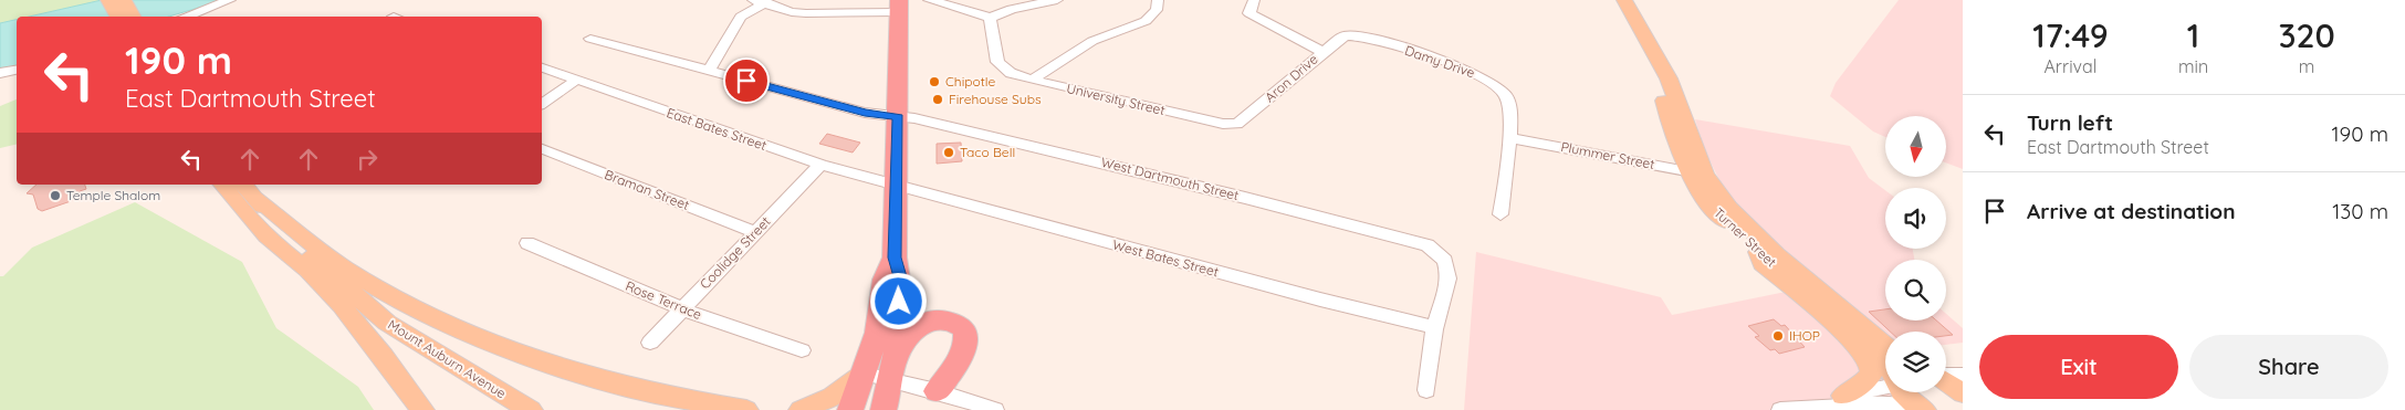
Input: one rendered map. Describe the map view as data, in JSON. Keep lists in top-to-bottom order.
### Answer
{
  "streets": {
    "main road": ["Turner Street", "Mount Auburn Avenue"],
    "street": [
      "Damy Drive",
      "Aron Drive",
      "University Street",
      "East Bates Street",
      "Plummer Street",
      "West Dartmouth Street",
      "Braman Street",
      "Coolidge Street",
      "West Bates Street",
      "Rose Terrace"
    ]
  },
  "crossings": [
    ["Damy Drive", "Aron Drive"],
    ["Damy Drive", "Plummer Street"],
    ["Aron Drive", "University Street"],
    ["East Bates Street", "Coolidge Street"],
    ["East Bates Street", "West Bates Street"],
    ["Plummer Street", "Turner Street"],
    ["West Dartmouth Street", "West Bates Street"],
    ["Braman Street", "Coolidge Street"],
    ["Coolidge Street", "Rose Terrace"]
  ],
  "places": [
    "Chipotle",
    "Firehouse Subs",
    "Taco Bell",
    "Temple Shalom",
    "IHOP"
  ],
  "north": "bottom",
  "page": {
    "eta": [
      "17:49",
      "Arrival",
      "1",
      "min",
      "320",
      "m"
    ],
    "turn": ["190 m", "East Dartmouth Street"],
    "list": [
      {
        "name": "Turn left",
        "note": "East Dartmouth Street",
        "value": "190 m"
      },
      {
        "name": "Arrive at destination",
        "value": "130 m"
      }
    ],
    "buttons": ["Exit", "Share"]
  }
}
